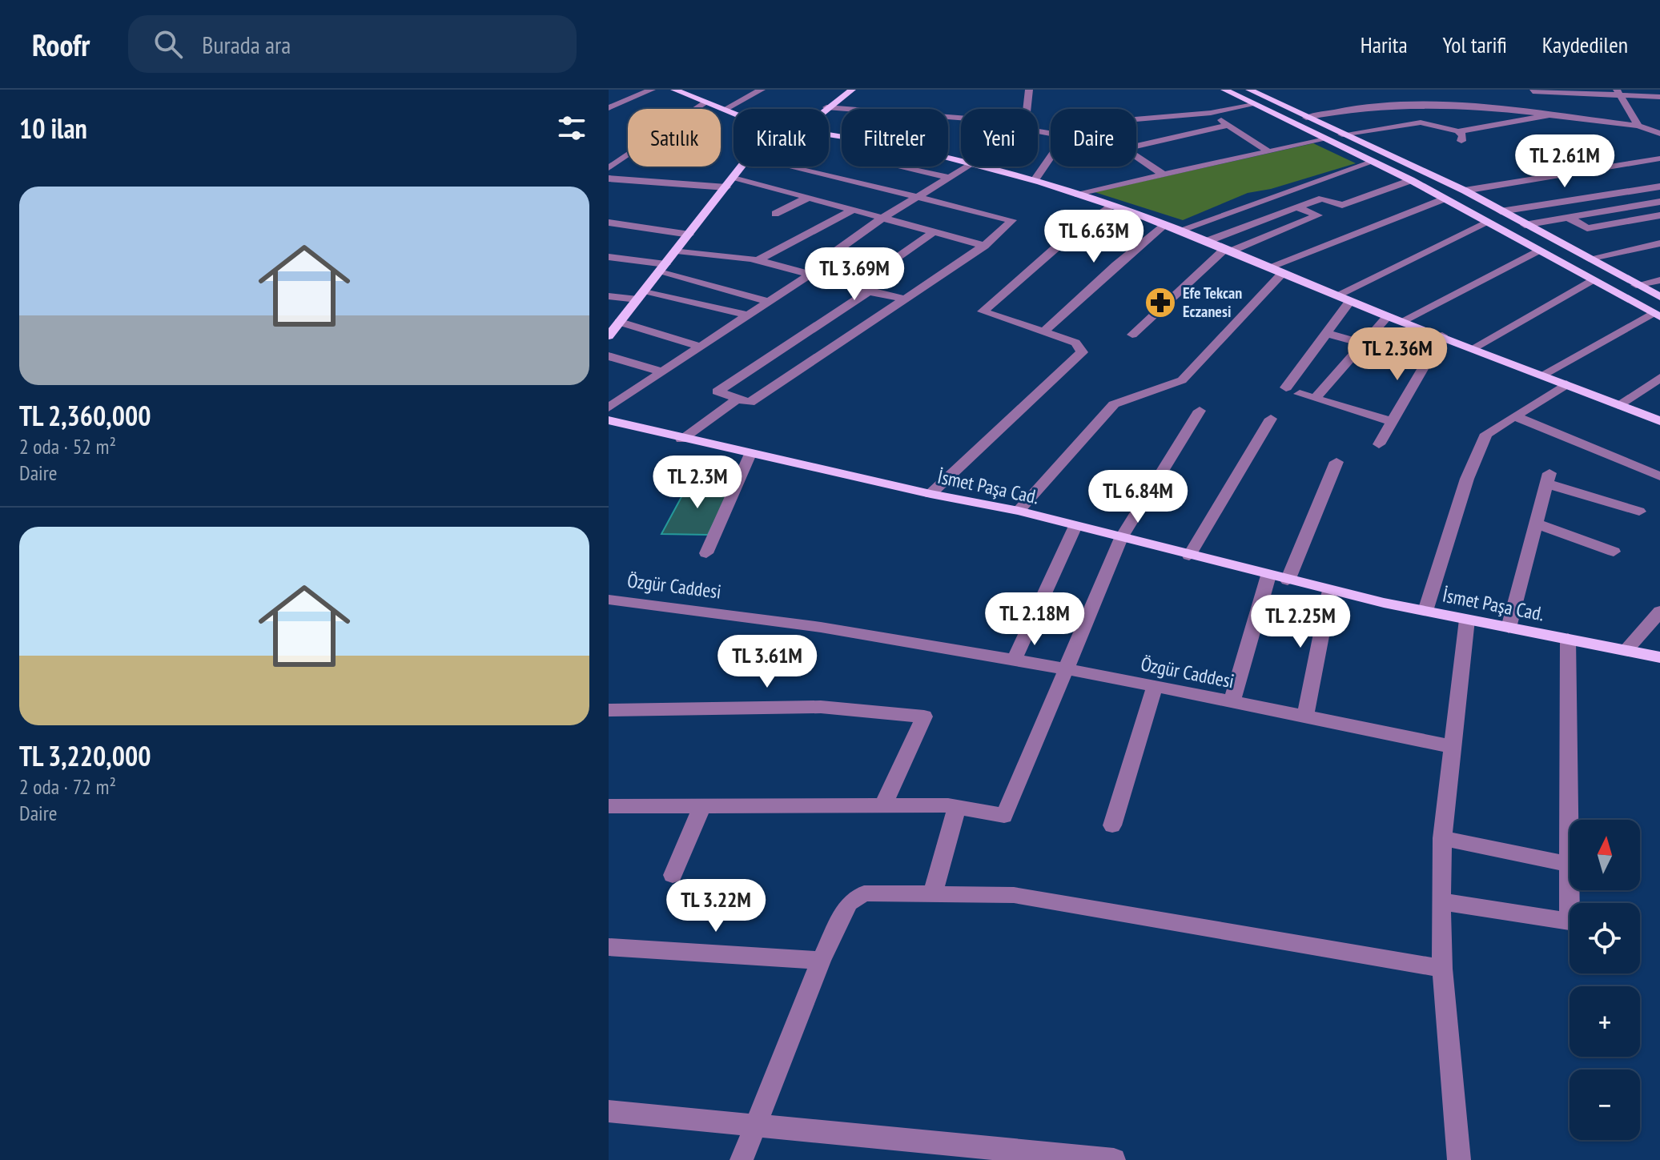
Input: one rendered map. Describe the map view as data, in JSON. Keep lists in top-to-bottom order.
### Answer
{
  "streets": {
    "main road": ["İsmet Paşa Cad."],
    "street": ["Özgür Caddesi"]
  },
  "places": {
    "pharmacy": ["Efe Tekcan Eczanesi"]
  },
  "north": "top",
  "page": {
    "header": "Roofr",
    "search": "Burada ara",
    "nav": ["Harita", "Yol tarifi", "Kaydedilen"],
    "heading": "10 ilan",
    "chip": [
      "Satılık",
      "Kiralık",
      "Filtreler",
      "Yeni",
      "Daire"
    ],
    "price": [
      "TL 2.61M",
      "TL 6.63M",
      "TL 3.69M",
      "TL 2.36M",
      "TL 2.3M",
      "TL 6.84M",
      "TL 2.18M",
      "TL 2.25M",
      "TL 3.61M",
      "TL 3.22M"
    ],
    "list": [
      {
        "name": "TL 2,360,000",
        "note": "2 oda · 52 m² · Daire"
      },
      {
        "name": "TL 3,220,000",
        "note": "2 oda · 72 m² · Daire"
      }
    ],
    "map_buttons": ["+", "−"]
  }
}
